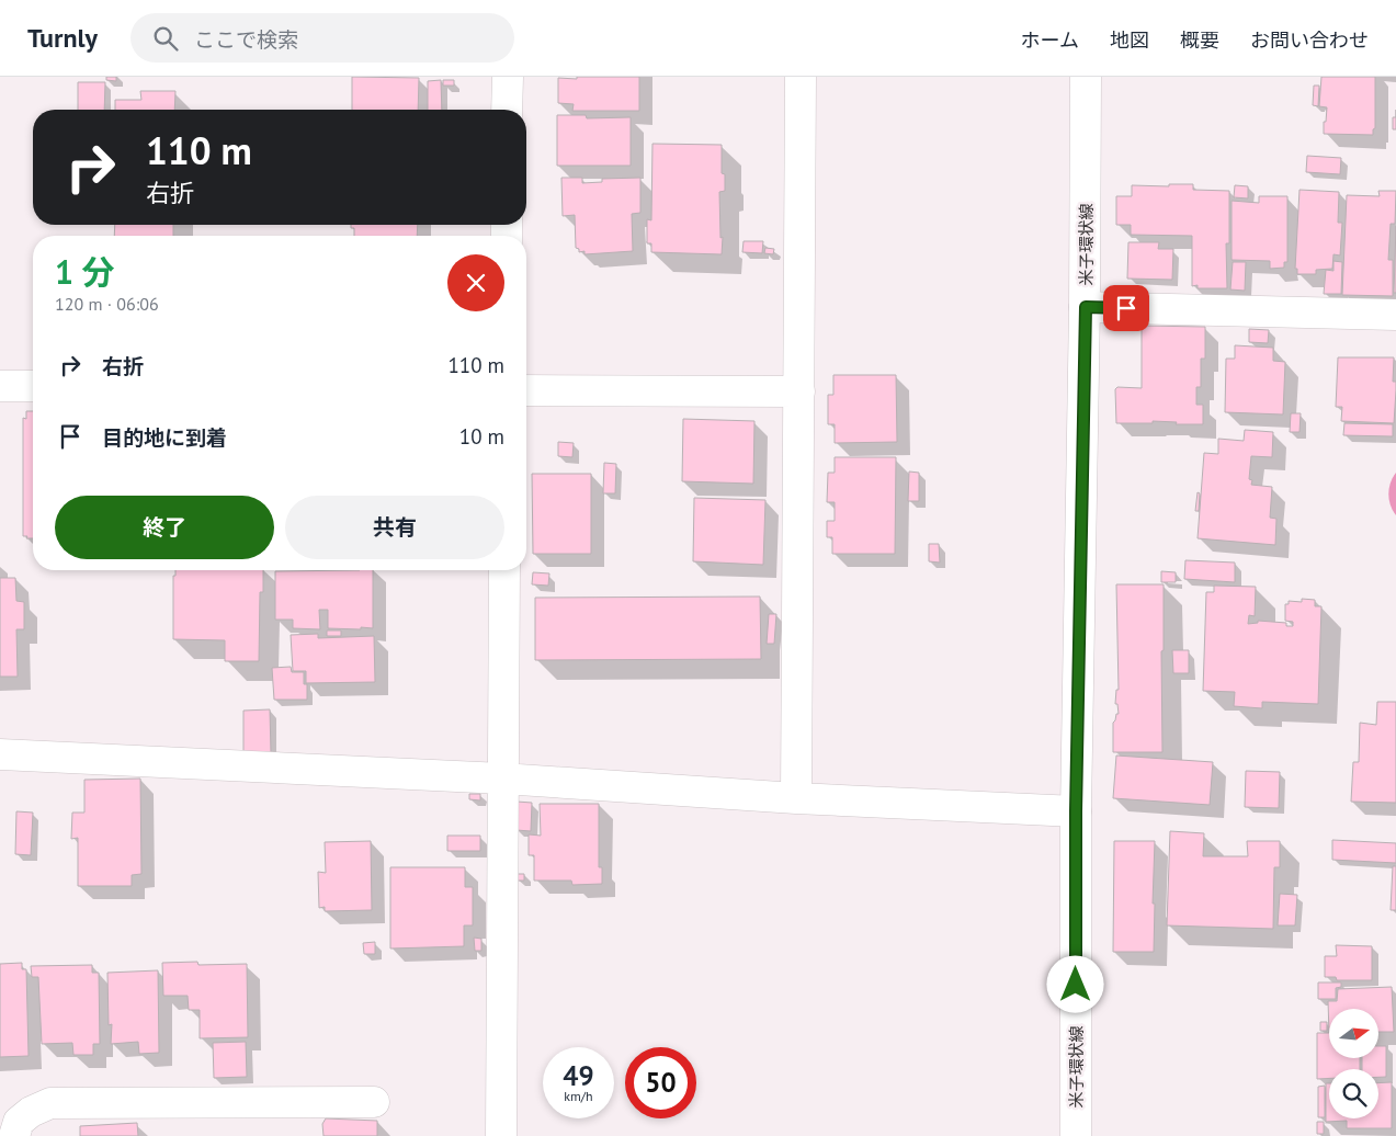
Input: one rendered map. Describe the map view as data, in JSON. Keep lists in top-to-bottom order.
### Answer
{
  "streets": {
    "street": ["米子環状線"]
  },
  "north": "right",
  "page": {
    "header": "Turnly",
    "search": "ここで検索",
    "nav": [
      "ホーム",
      "地図",
      "概要",
      "お問い合わせ"
    ],
    "turn": ["110 m", "右折"],
    "heading": ["1 分", "120 m · 06:06"],
    "list": [
      {
        "name": "右折",
        "value": "110 m"
      },
      {
        "name": "目的地に到着",
        "value": "10 m"
      }
    ],
    "buttons": ["終了", "共有"],
    "speed": "49 km/h",
    "limit": "50"
  }
}
